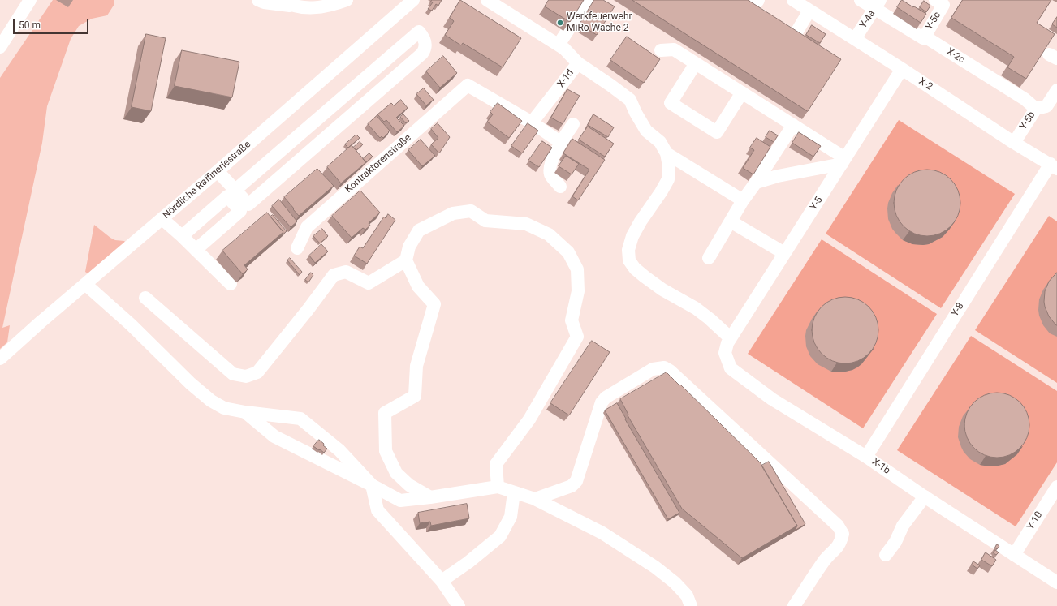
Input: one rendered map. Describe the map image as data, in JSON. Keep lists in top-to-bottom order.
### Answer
{
  "streets": {
    "street": [
      "Y-4a",
      "Y-5c",
      "X-2c",
      "X-1d",
      "X-2",
      "Y-5b",
      "Kontraktorenstraße",
      "Nördliche Raffineriestraße",
      "Y-5",
      "Y-8",
      "X-1b",
      "Y-10"
    ]
  },
  "crossings": [
    ["Y-4a", "X-2c"],
    ["Y-4a", "X-2"],
    ["Y-5c", "X-2c"],
    ["X-2c", "Y-5b"],
    ["X-1d", "Kontraktorenstraße"],
    ["X-2", "Y-5b"],
    ["X-2", "Y-5"],
    ["X-2", "Y-8"],
    ["Y-5", "X-1b"],
    ["Y-8", "X-1b"],
    ["X-1b", "Y-10"]
  ],
  "places": ["Werkfeuerwehr MiRo Wache 2"],
  "scale_bar": "50 m"
}
